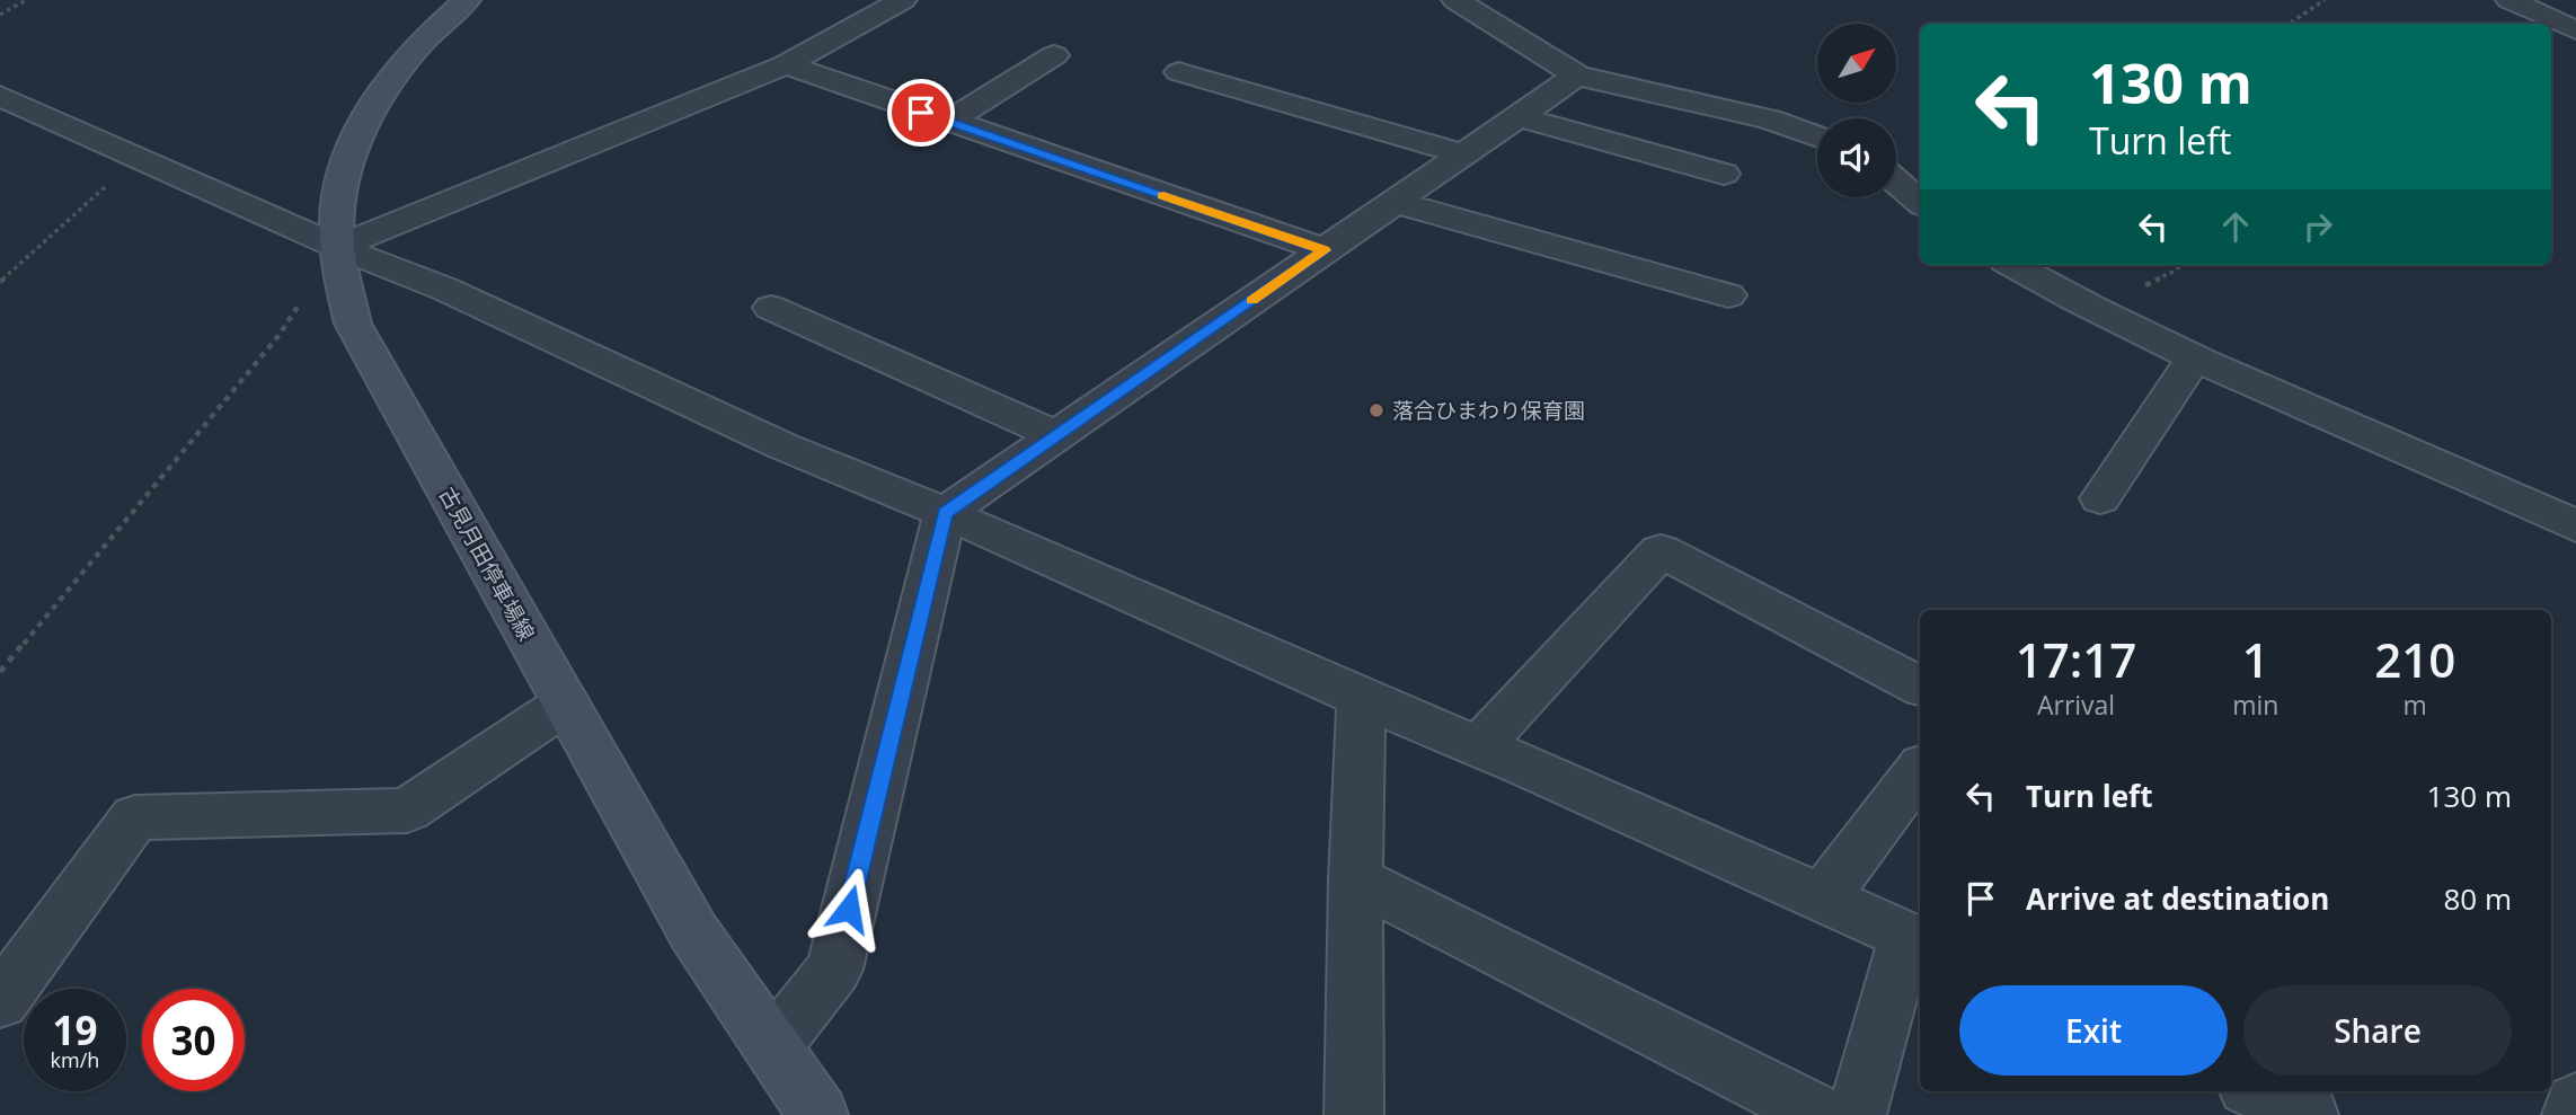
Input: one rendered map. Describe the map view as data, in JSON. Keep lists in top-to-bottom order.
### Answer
{
  "streets": {
    "main road": ["古見月田停車場線"]
  },
  "places": ["落合ひまわり保育園"],
  "north": "top right",
  "page": {
    "turn": ["130 m", "Turn left"],
    "eta": [
      "17:17",
      "Arrival",
      "1",
      "min",
      "210",
      "m"
    ],
    "list": [
      {
        "name": "Turn left",
        "value": "130 m"
      },
      {
        "name": "Arrive at destination",
        "value": "80 m"
      }
    ],
    "buttons": ["Exit", "Share"],
    "speed": "19 km/h",
    "limit": "30"
  }
}
